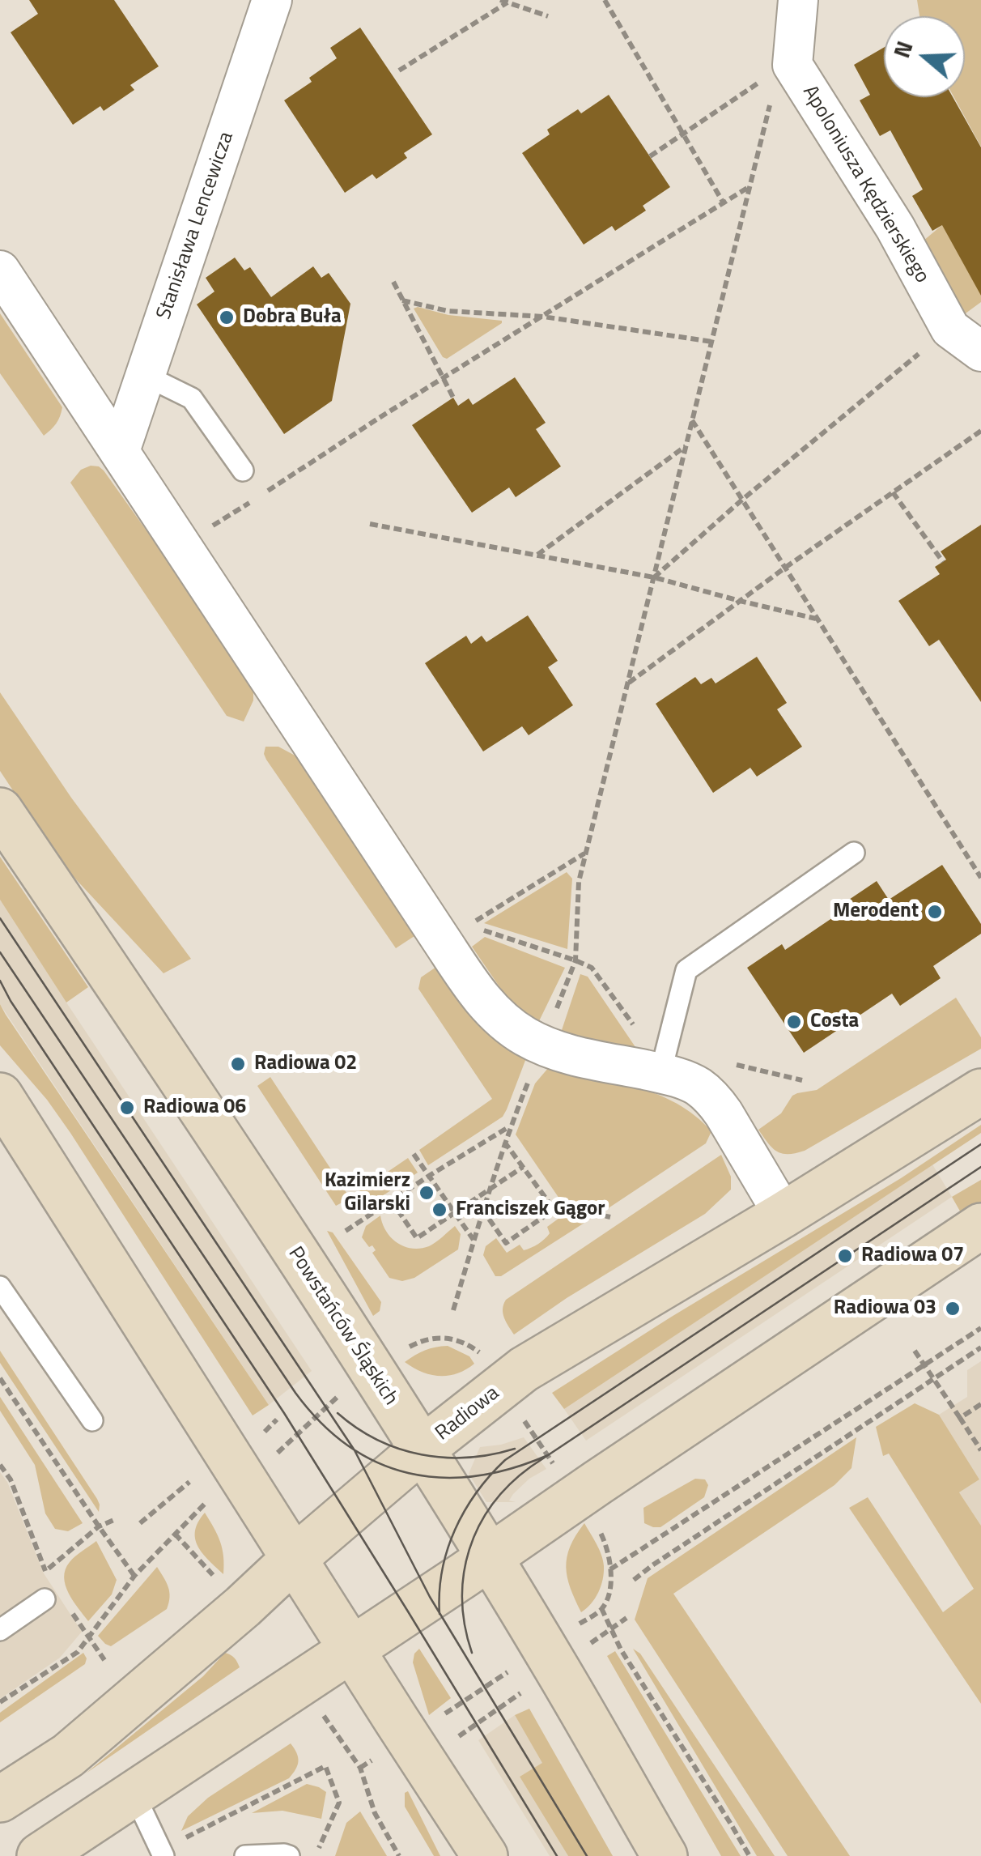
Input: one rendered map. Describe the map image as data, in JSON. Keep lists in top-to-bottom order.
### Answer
{
  "streets": {
    "main road": ["Powstańców Śląskich", "Radiowa"],
    "street": ["Apoloniusza Kędzierskiego", "Stanisława Lencewicza"]
  },
  "crossings": [
    ["Powstańców Śląskich", "Radiowa"]
  ],
  "places": [
    "Dobra Buła",
    "Merodent",
    "Costa",
    "Radiowa 02",
    "Radiowa 06",
    "Kazimierz Gilarski",
    "Franciszek Gągor",
    "Radiowa 07",
    "Radiowa 03"
  ],
  "north": "left"
}
